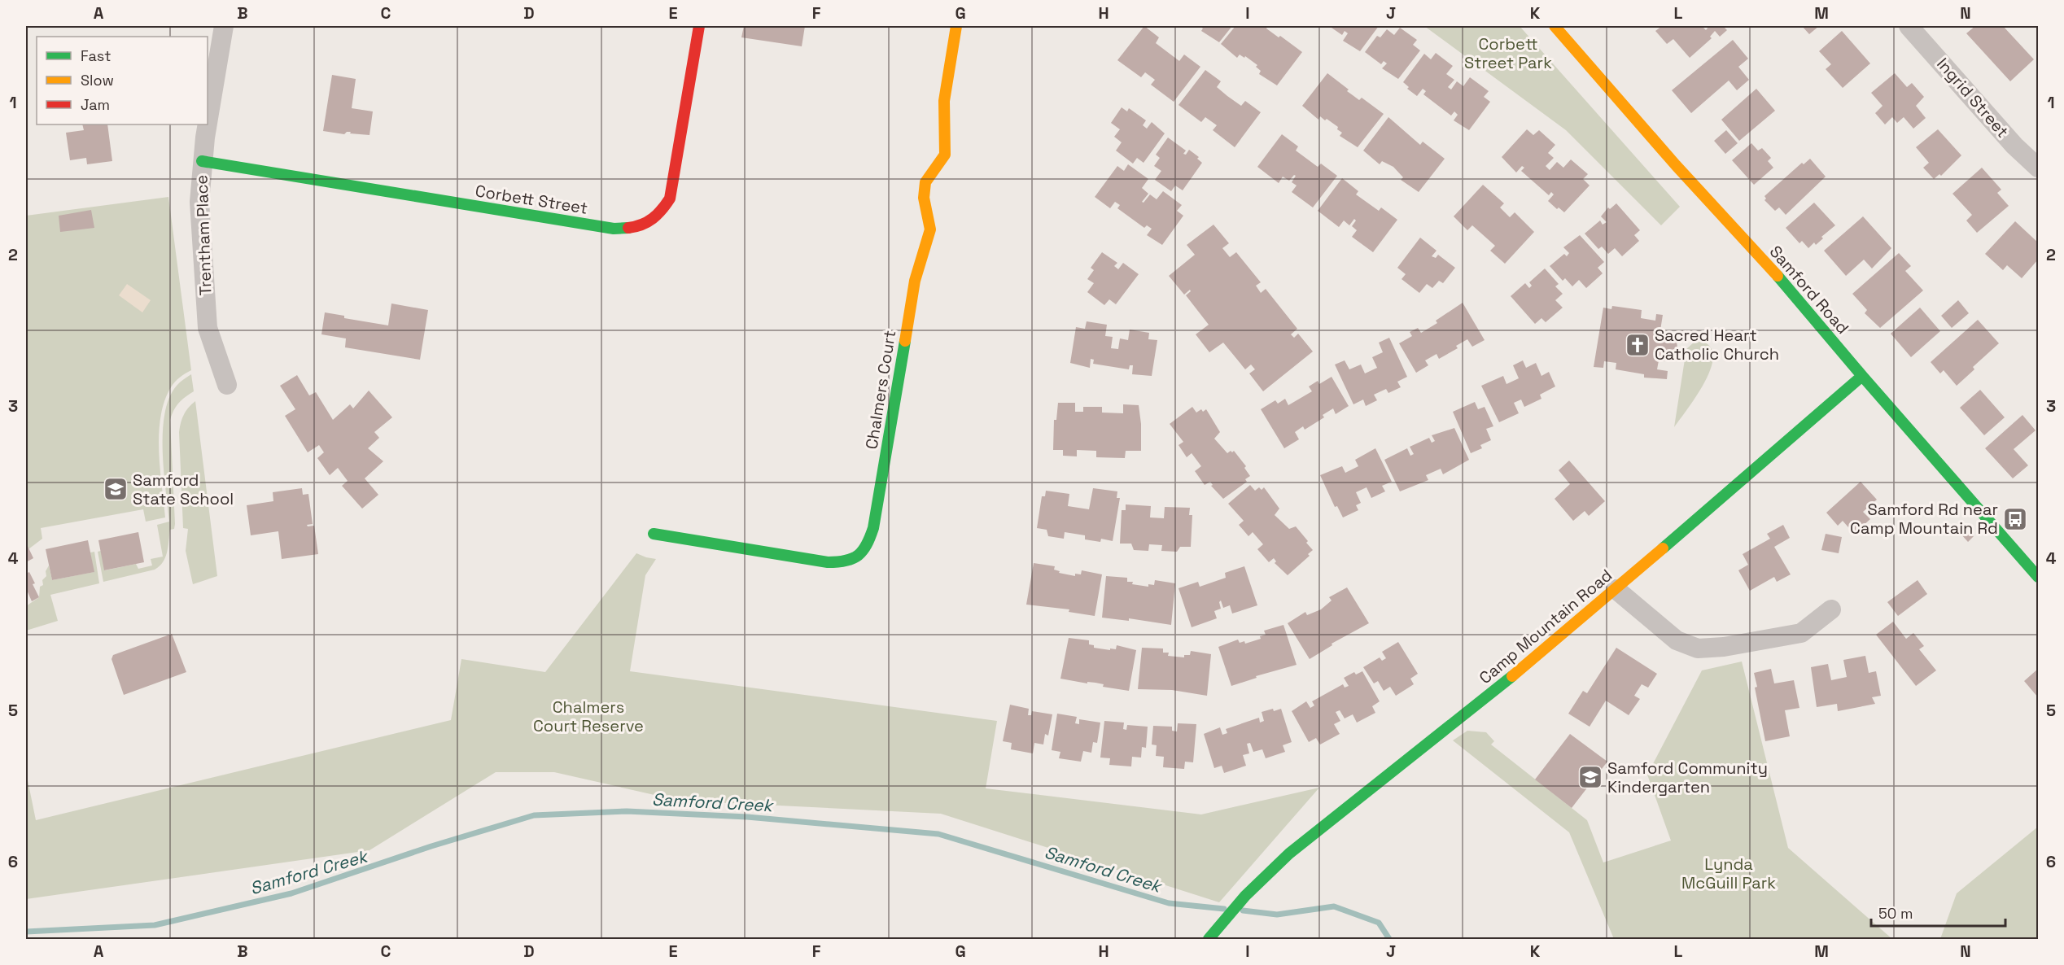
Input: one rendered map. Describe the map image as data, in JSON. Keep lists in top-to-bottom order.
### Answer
{
  "streets": {
    "street": [
      "Ingrid Street",
      "Corbett Street",
      "Trentham Place",
      "Samford Road",
      "Chalmers Court",
      "Camp Mountain Road"
    ]
  },
  "crossings": [
    ["Corbett Street", "Trentham Place"],
    ["Samford Road", "Camp Mountain Road"]
  ],
  "water": ["Samford Creek"],
  "parks": ["Corbett Street Park", "Chalmers Court Reserve", "Lynda McGuill Park"],
  "places": {
    "church": ["Sacred Heart Catholic Church"],
    "school or university": ["Samford State School", "Samford Community Kindergarten"],
    "bus stop": ["Samford Rd near Camp Mountain Rd"]
  },
  "legend": ["Fast", "Slow", "Jam"],
  "scale_bar": "50 m",
  "grid": {
    "columns": [
      "A",
      "B",
      "C",
      "D",
      "E",
      "F",
      "G",
      "H",
      "I",
      "J",
      "K",
      "L",
      "M",
      "N"
    ],
    "rows": [
      "1",
      "2",
      "3",
      "4",
      "5",
      "6"
    ]
  }
}
